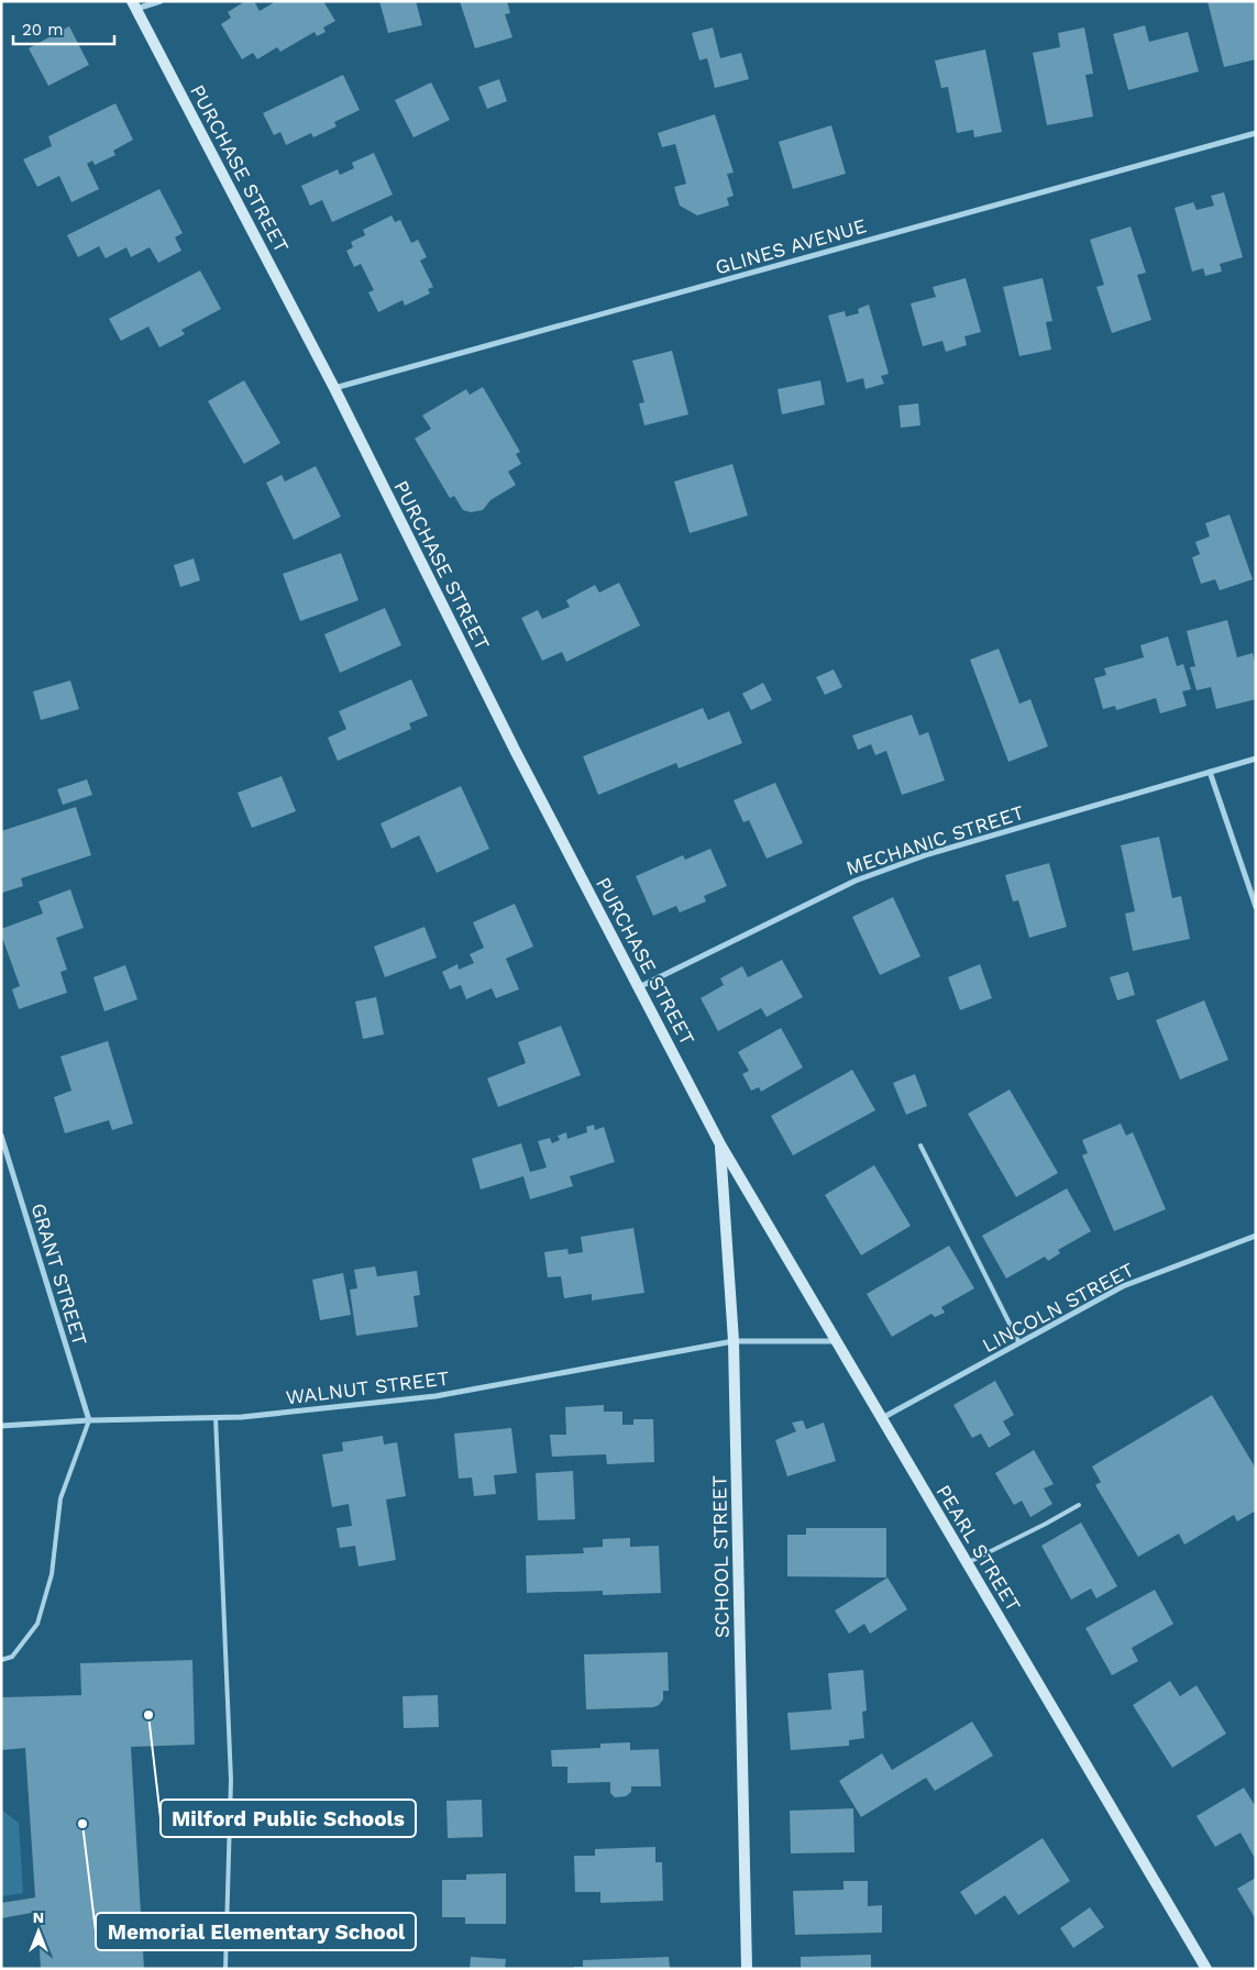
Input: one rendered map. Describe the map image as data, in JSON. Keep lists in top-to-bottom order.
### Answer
{
  "streets": {
    "main road": ["PURCHASE STREET", "PEARL STREET", "SCHOOL STREET"],
    "street": [
      "GLINES AVENUE",
      "MECHANIC STREET",
      "GRANT STREET",
      "LINCOLN STREET",
      "WALNUT STREET"
    ]
  },
  "crossings": [
    ["PURCHASE STREET", "GLINES AVENUE"],
    ["PURCHASE STREET", "MECHANIC STREET"],
    ["PURCHASE STREET", "PEARL STREET"],
    ["PURCHASE STREET", "SCHOOL STREET"],
    ["GRANT STREET", "WALNUT STREET"],
    ["LINCOLN STREET", "PEARL STREET"],
    ["WALNUT STREET", "PEARL STREET"],
    ["WALNUT STREET", "SCHOOL STREET"],
    ["PEARL STREET", "SCHOOL STREET"]
  ],
  "places": ["Milford Public Schools", "Memorial Elementary School"],
  "scale_bar": "20 m",
  "north": "top"
}
